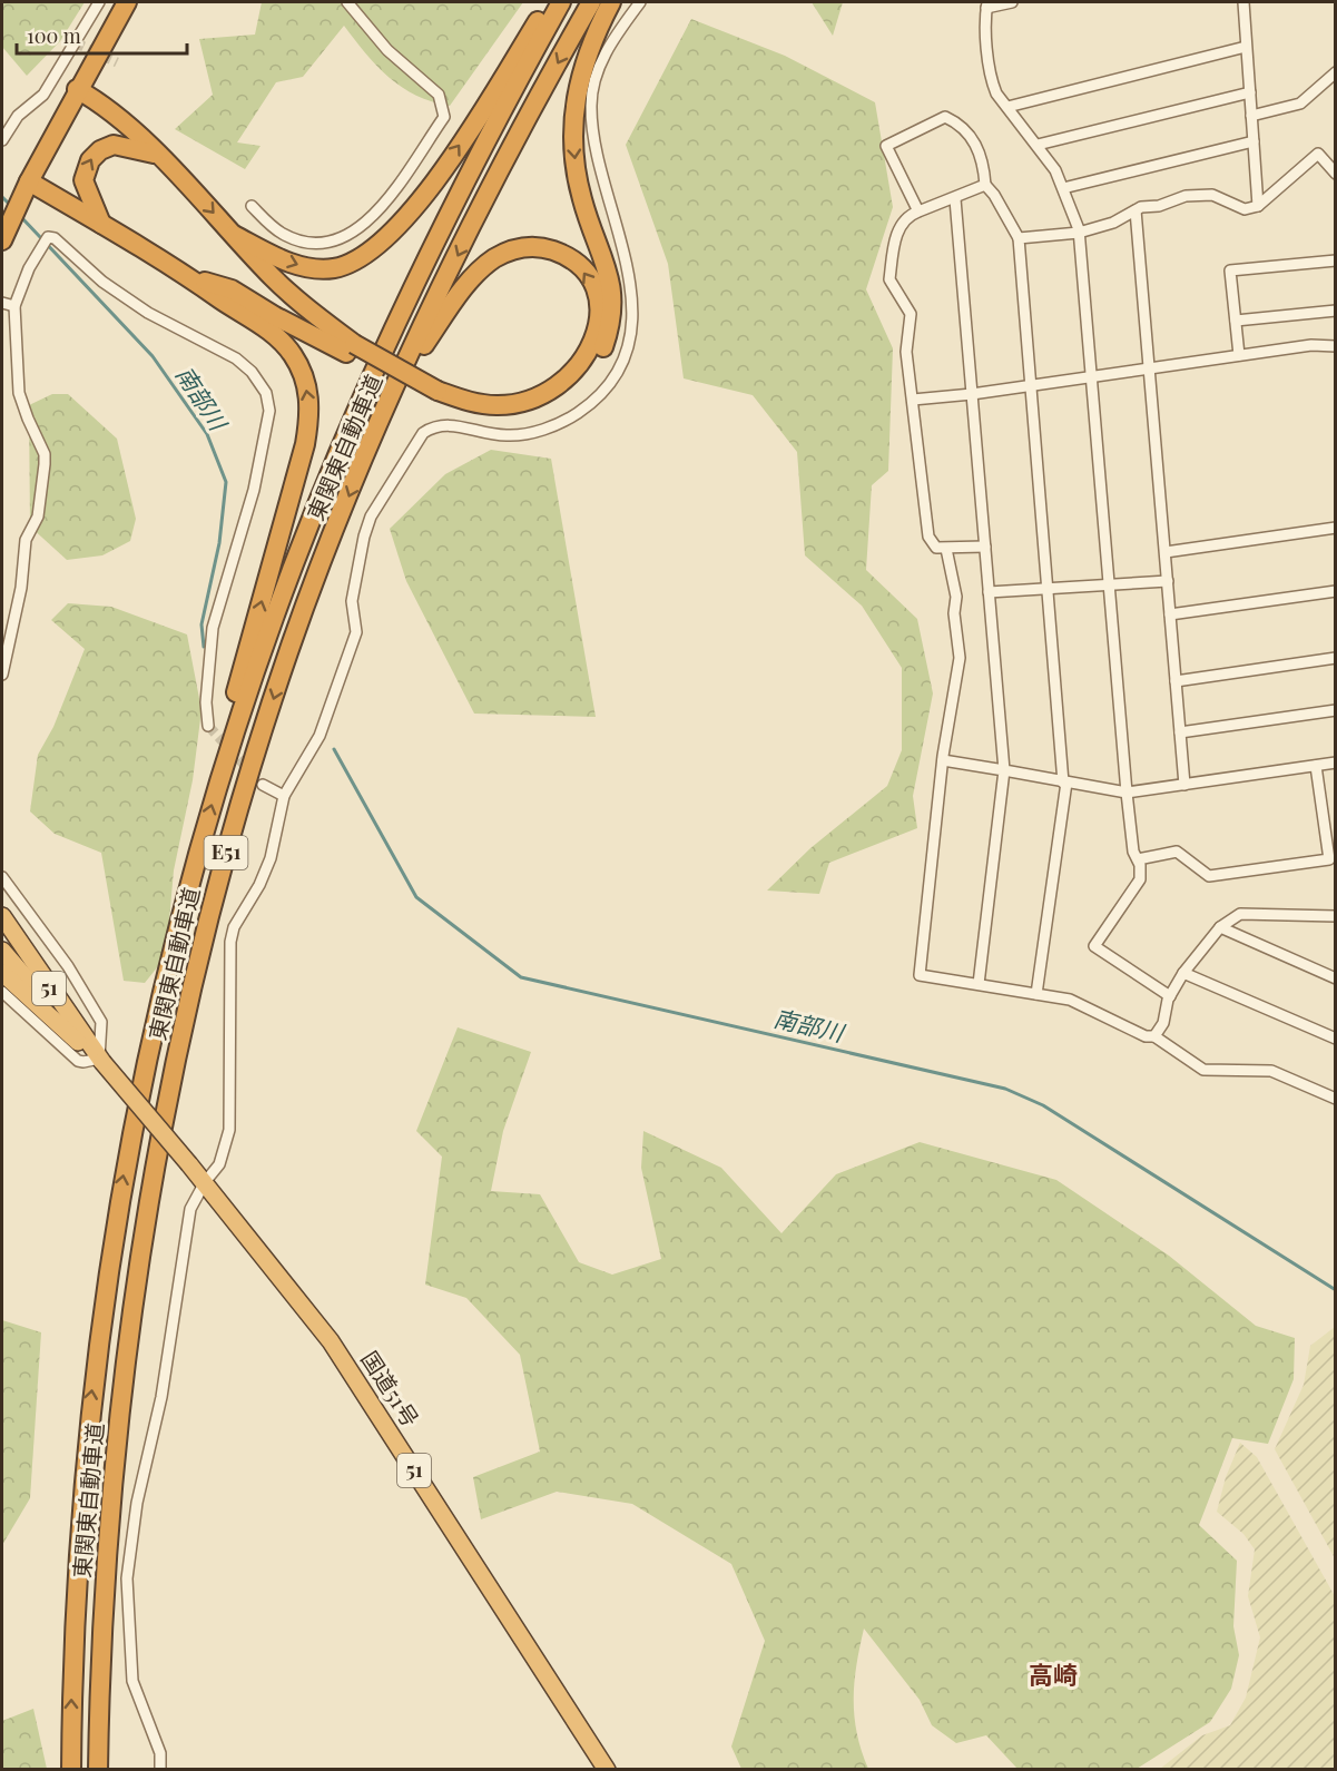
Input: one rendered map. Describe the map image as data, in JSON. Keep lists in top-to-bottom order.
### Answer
{
  "streets": {
    "highway": [
      "東関東自動車道",
      "E51",
      "51",
      "国道51号"
    ]
  },
  "districts": ["高崎"],
  "water": ["南部川"],
  "scale_bar": "100 m"
}
